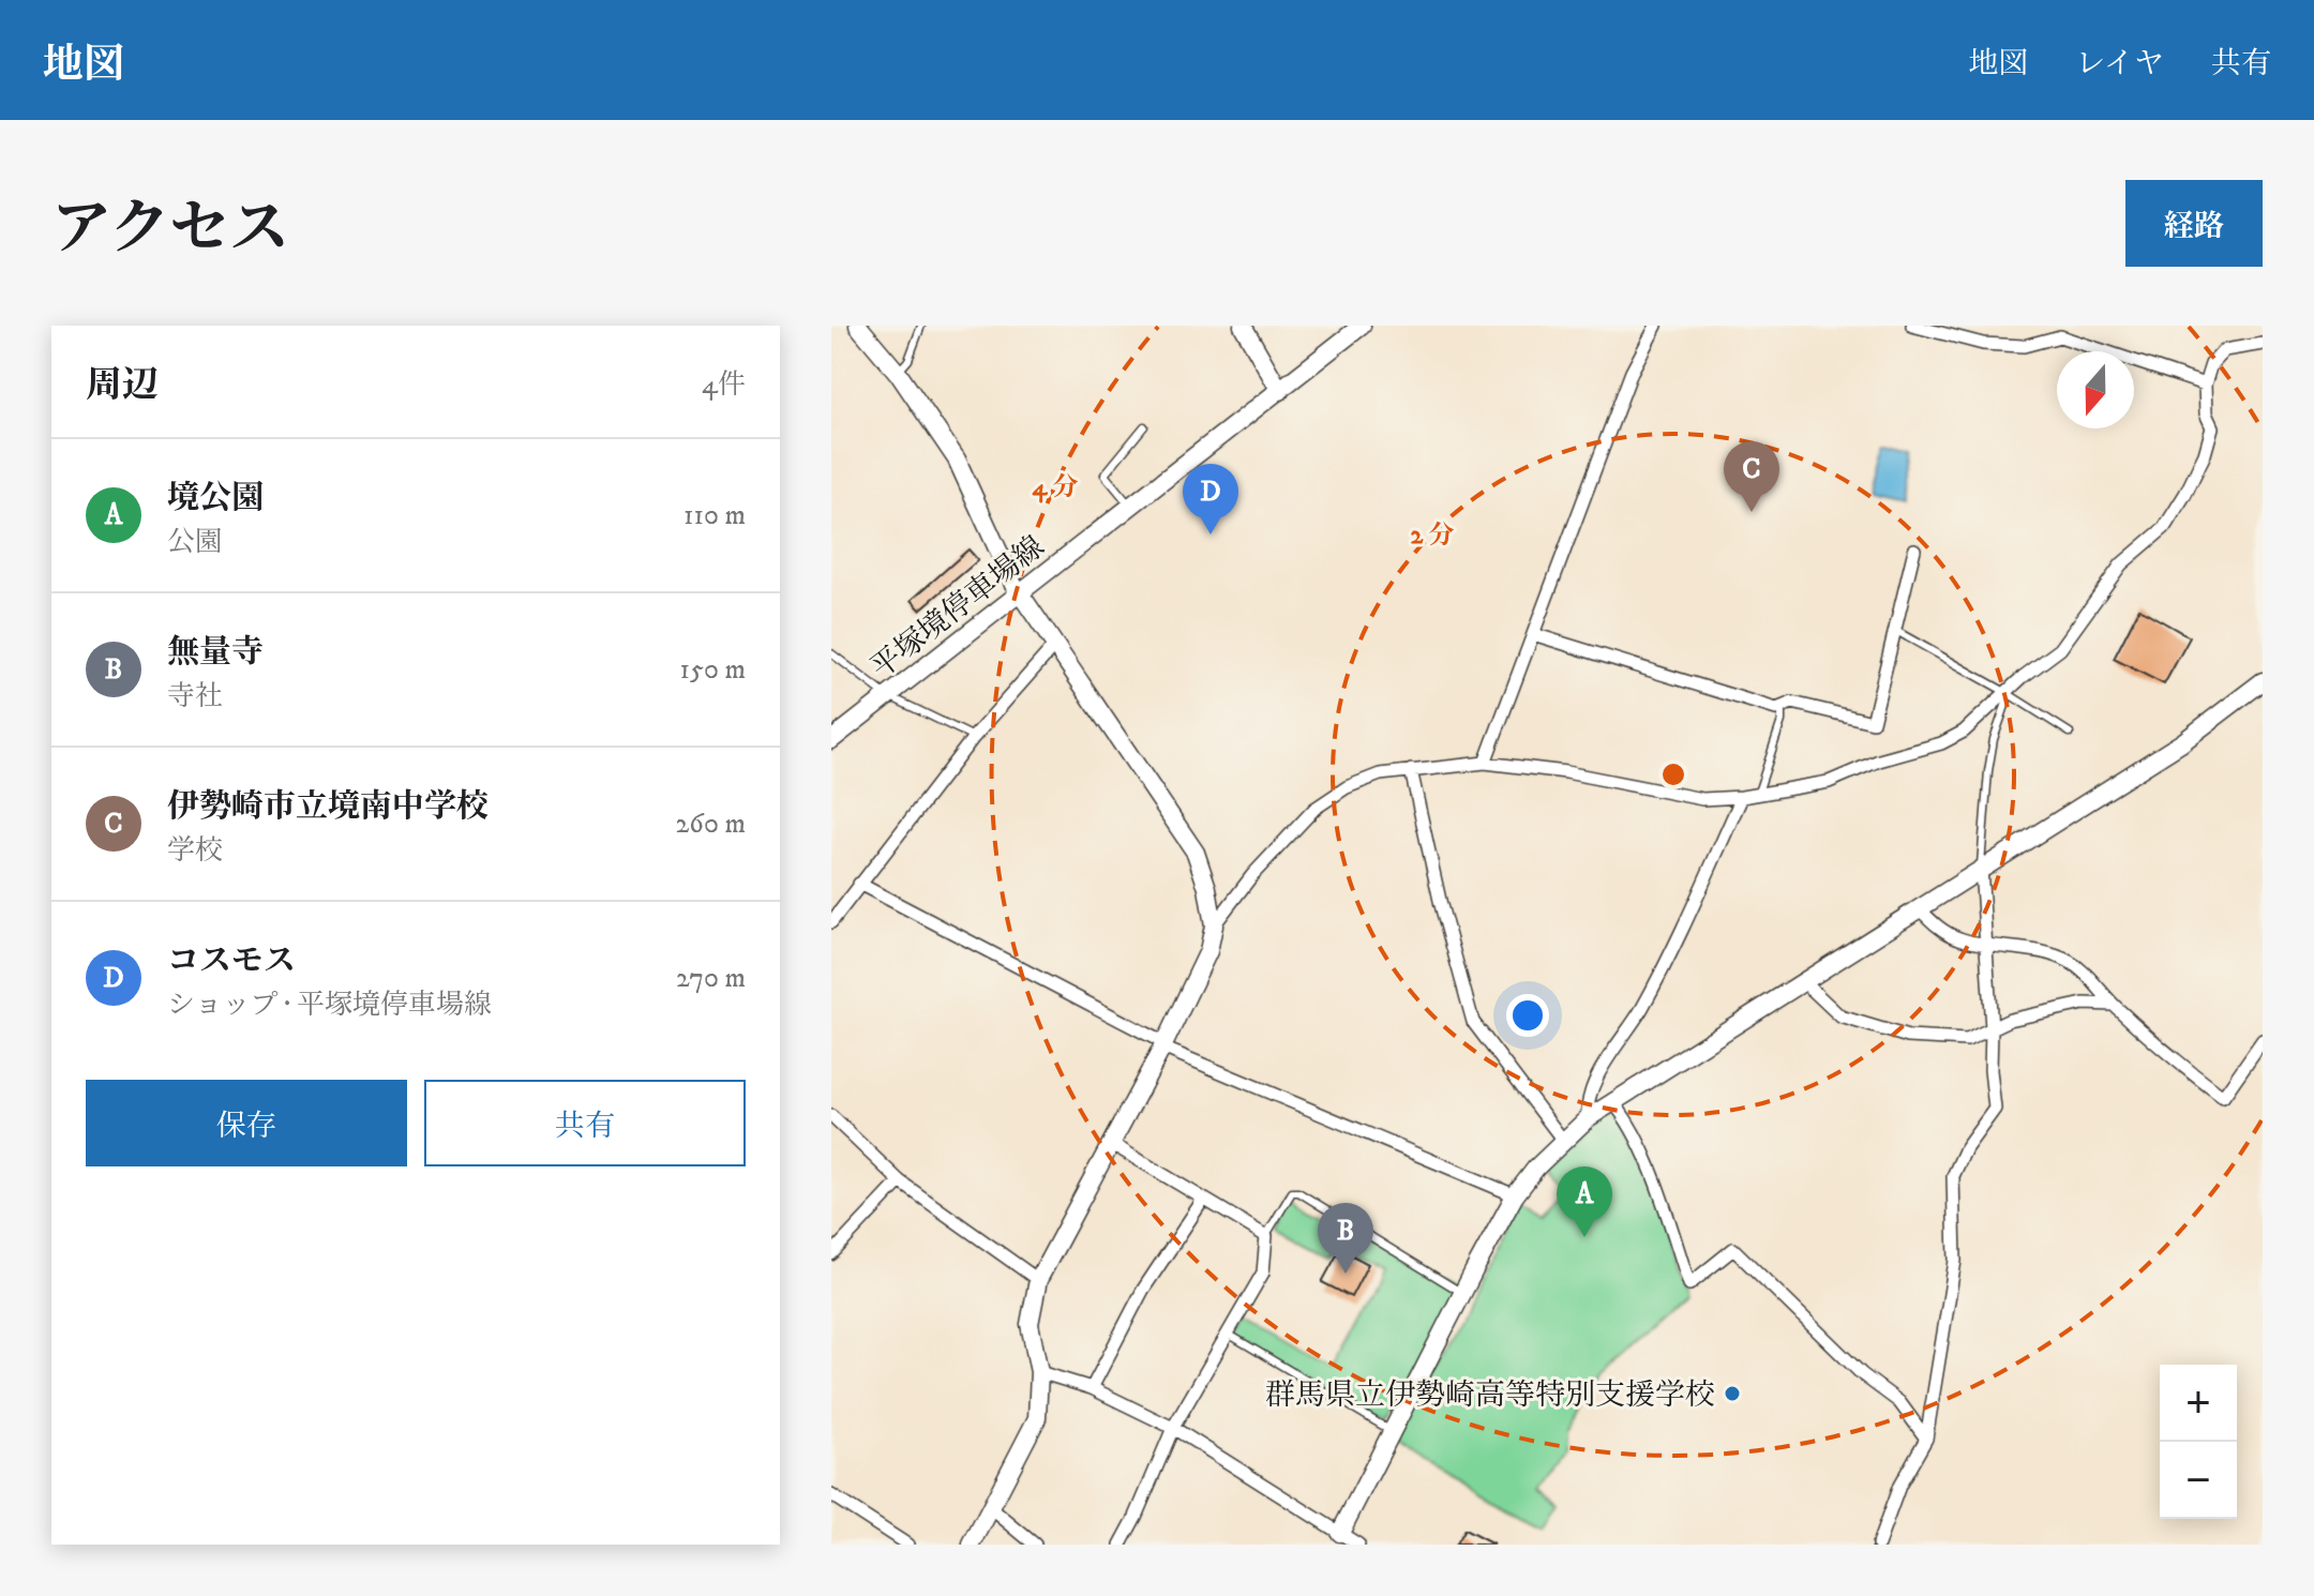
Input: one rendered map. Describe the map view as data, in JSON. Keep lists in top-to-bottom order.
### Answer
{
  "streets": {
    "street": ["平塚境停車場線"]
  },
  "places": ["群馬県立伊勢崎高等特別支援学校"],
  "north": "bottom",
  "page": {
    "header": "地図",
    "nav": ["地図", "レイヤ", "共有"],
    "title": "アクセス",
    "buttons": [
      "経路",
      ["保存", "共有"]
    ],
    "heading": ["周辺", "4件"],
    "list": [
      {
        "mark": "A",
        "name": "境公園",
        "note": "公園",
        "value": "110 m"
      },
      {
        "mark": "B",
        "name": "無量寺",
        "note": "寺社",
        "value": "150 m"
      },
      {
        "mark": "C",
        "name": "伊勢崎市立境南中学校",
        "note": "学校",
        "value": "260 m"
      },
      {
        "mark": "D",
        "name": "コスモス",
        "note": "ショップ · 平塚境停車場線",
        "value": "270 m"
      }
    ],
    "pins": [
      "C",
      "D",
      "A",
      "B"
    ],
    "map_buttons": ["+", "−"]
  },
  "rings": ["4 分", "2 分"]
}
